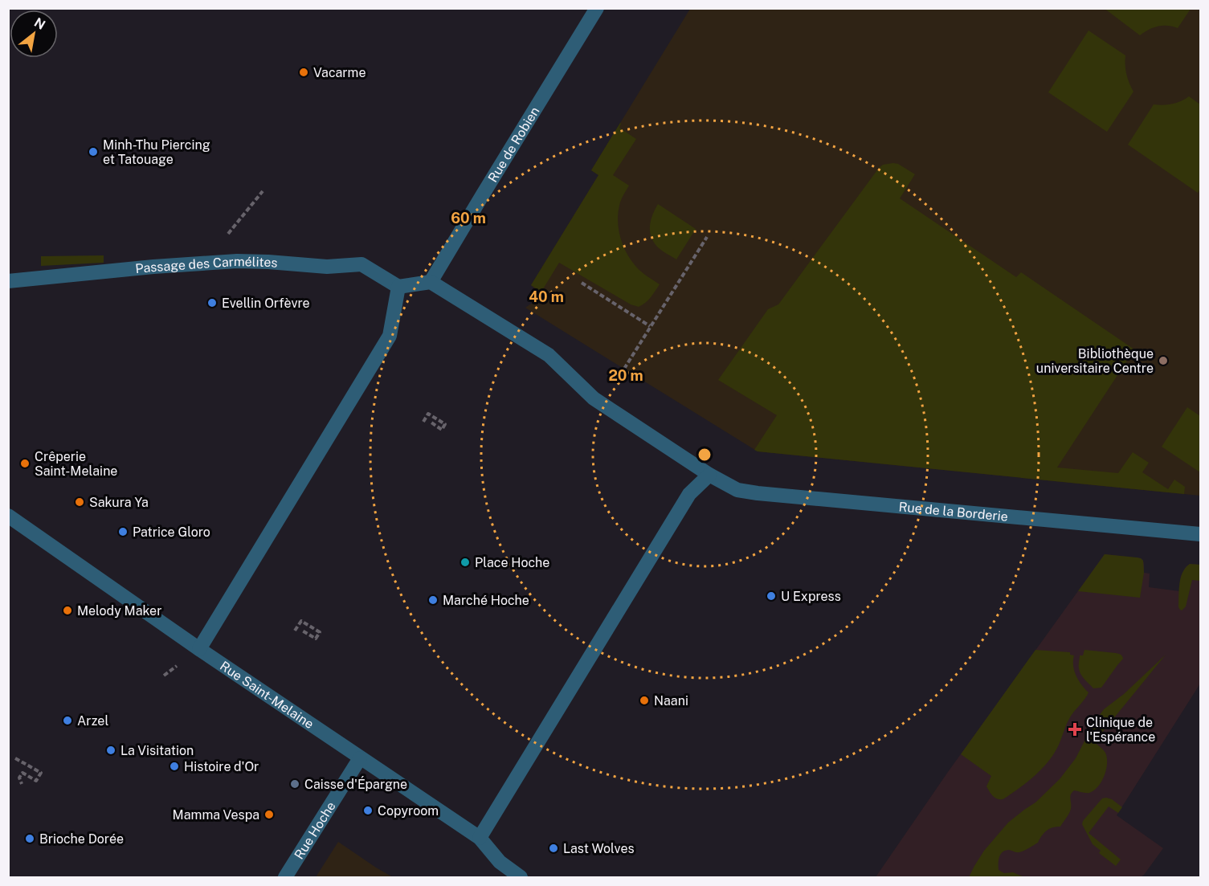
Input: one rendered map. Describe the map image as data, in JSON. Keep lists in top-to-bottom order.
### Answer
{
  "streets": {
    "street": [
      "Rue de Robien",
      "Passage des Carmélites",
      "Rue de la Borderie",
      "Rue Saint-Melaine",
      "Rue Hoche"
    ]
  },
  "crossings": [
    ["Rue Saint-Melaine", "Rue Hoche"]
  ],
  "places": {
    "other": [
      "Vacarme",
      "Minh-Thu Piercing et Tatouage",
      "Evellin Orfèvre",
      "Bibliothèque universitaire Centre",
      "Crêperie Saint-Melaine",
      "Sakura Ya",
      "Patrice Gloro",
      "Place Hoche",
      "U Express",
      "Marché Hoche",
      "Melody Maker",
      "Naani",
      "Arzel",
      "La Visitation",
      "Histoire d'Or",
      "Caisse d'Épargne",
      "Copyroom",
      "Mamma Vespa",
      "Brioche Dorée",
      "Last Wolves"
    ],
    "health": ["Clinique de l'Espérance"]
  },
  "north": "top right",
  "rings": ["60 m", "40 m", "20 m"]
}
